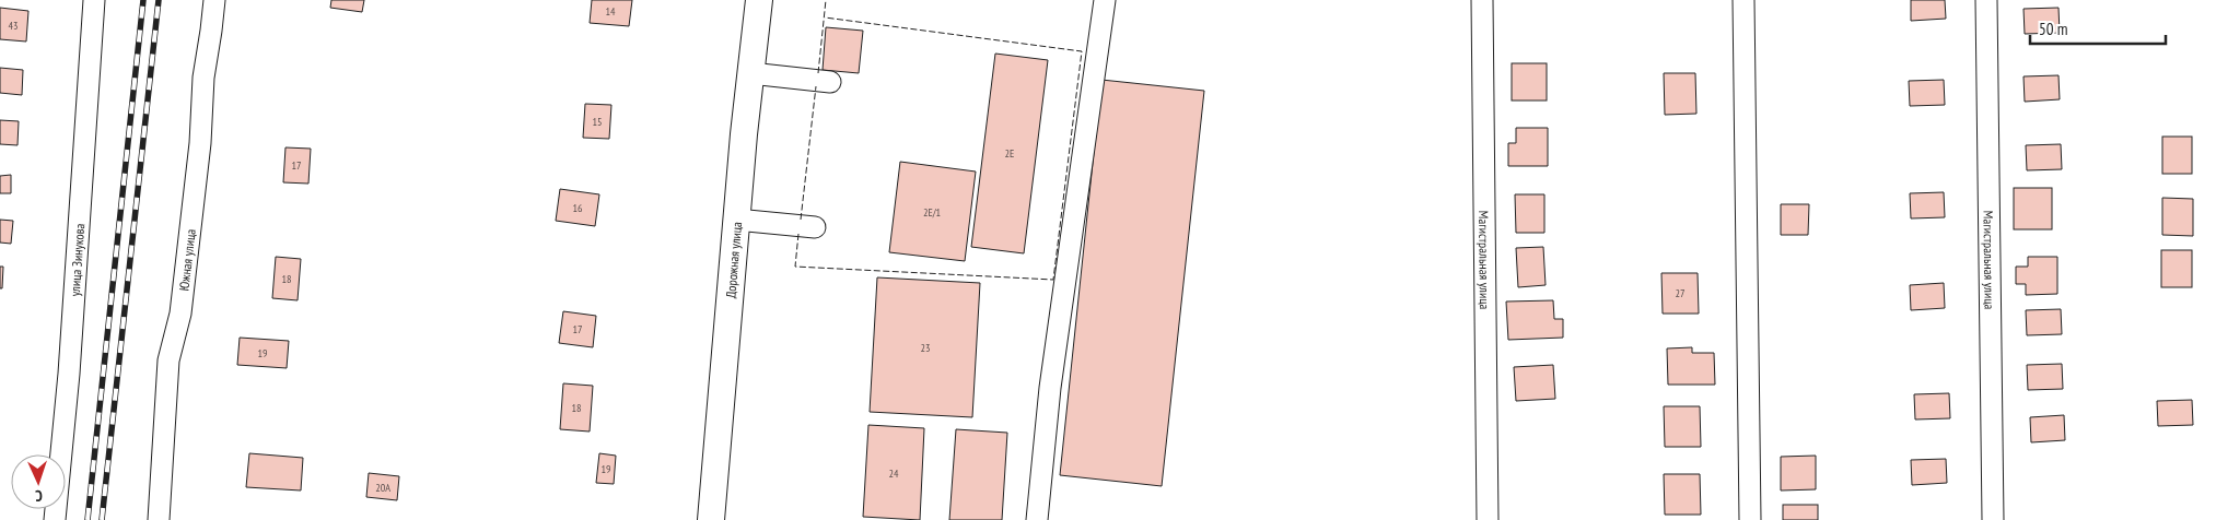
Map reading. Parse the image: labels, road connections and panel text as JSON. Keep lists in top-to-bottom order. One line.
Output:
{"streets":{"main road":["Дорожная улица"],"street":["улица Зинукова","Южная улица","Магистральная улица"]},"house_numbers":["14","43","15","2Е","17","16","2Е/1","18","27","17","23","19","18","19","24","20А"],"scale_bar":"50 m","north":"bottom"}
